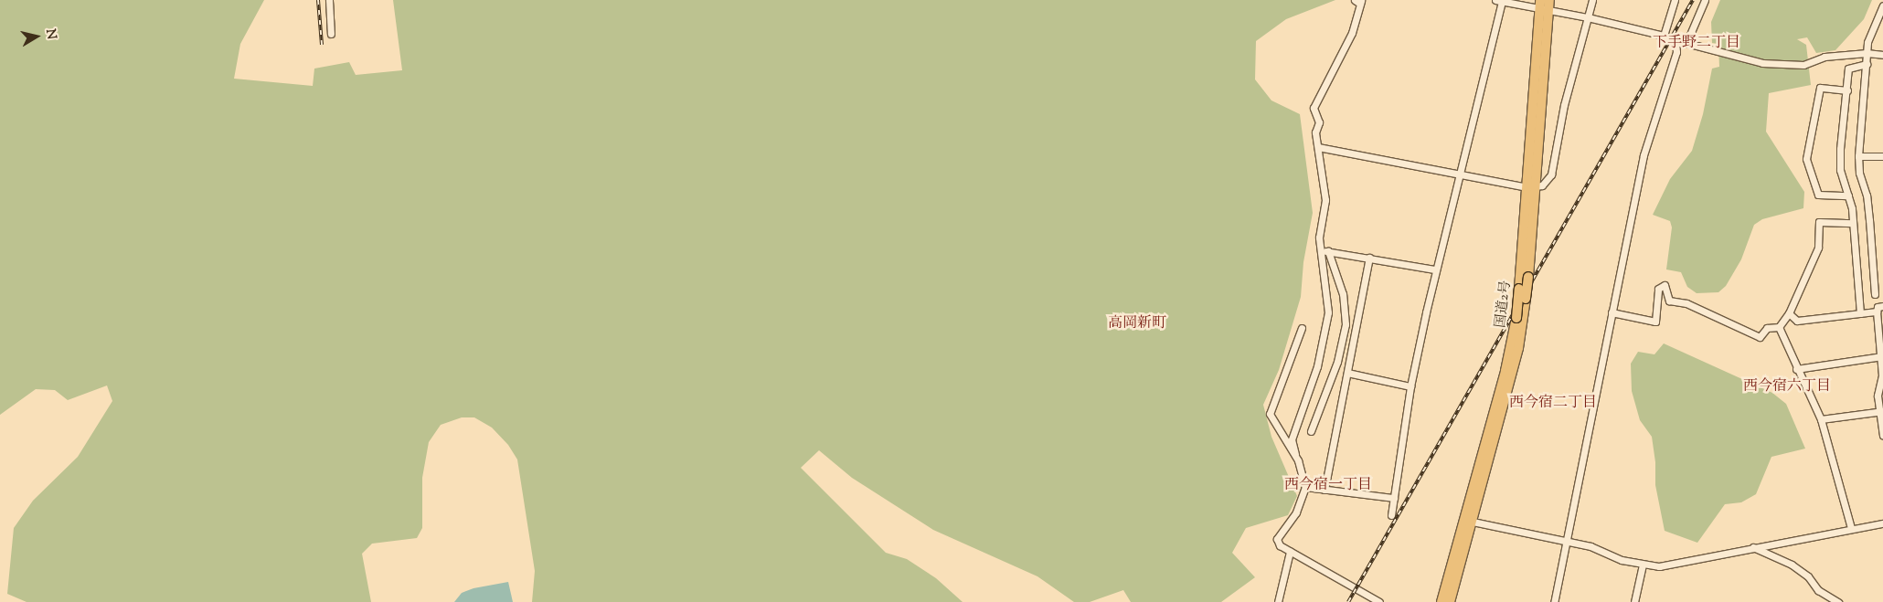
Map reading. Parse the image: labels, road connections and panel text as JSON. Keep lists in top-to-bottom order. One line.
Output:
{"streets":{"highway":["国道2号"]},"districts":["下手野二丁目","高岡新町","西今宿六丁目","西今宿二丁目","西今宿一丁目"],"north":"right"}
